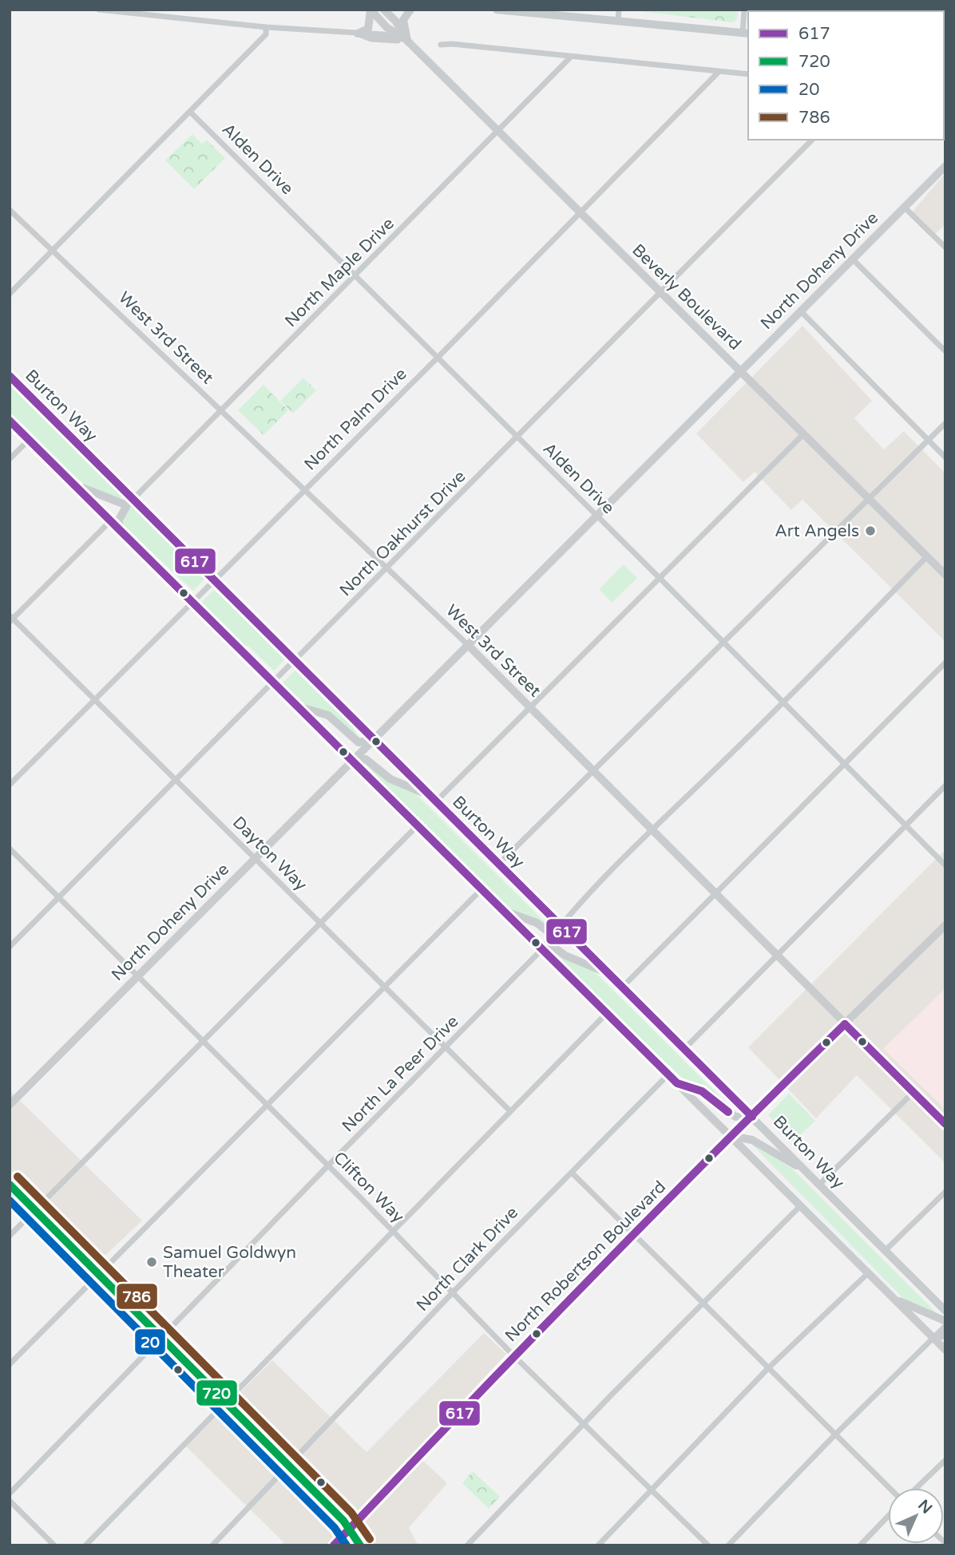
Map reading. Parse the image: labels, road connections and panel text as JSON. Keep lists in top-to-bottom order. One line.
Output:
{"streets":{"main road":["North Doheny Drive","Beverly Boulevard","West 3rd Street","Burton Way","North Robertson Boulevard"],"street":["Alden Drive","North Maple Drive","North Palm Drive","North Oakhurst Drive","Dayton Way","North La Peer Drive","Clifton Way","North Clark Drive"]},"crossings":[["Alden Drive","North Doheny Drive"],["Alden Drive","North Maple Drive"],["Alden Drive","North Palm Drive"],["Alden Drive","North Oakhurst Drive"],["Alden Drive","North La Peer Drive"],["North Doheny Drive","Beverly Boulevard"],["North Doheny Drive","West 3rd Street"],["North Doheny Drive","Burton Way"],["North Doheny Drive","Dayton Way"],["North Doheny Drive","Clifton Way"],["North Maple Drive","Beverly Boulevard"],["North Maple Drive","West 3rd Street"],["North Maple Drive","Burton Way"],["Beverly Boulevard","North Palm Drive"],["Beverly Boulevard","North Oakhurst Drive"],["West 3rd Street","North Palm Drive"],["West 3rd Street","North Oakhurst Drive"],["West 3rd Street","North La Peer Drive"],["West 3rd Street","North Robertson Boulevard"],["Burton Way","North Palm Drive"],["Burton Way","North Oakhurst Drive"],["Burton Way","North La Peer Drive"],["Burton Way","North Robertson Boulevard"],["North Palm Drive","Dayton Way"],["North Oakhurst Drive","Dayton Way"],["North Oakhurst Drive","Clifton Way"],["Dayton Way","North La Peer Drive"],["North La Peer Drive","Clifton Way"],["Clifton Way","North Clark Drive"],["Clifton Way","North Robertson Boulevard"]],"places":["Art Angels","Samuel Goldwyn Theater"],"lines":["transit line 617","transit line 786","transit line 720","transit line 20"],"legend":["617","720","20","786"],"north":"top right"}
